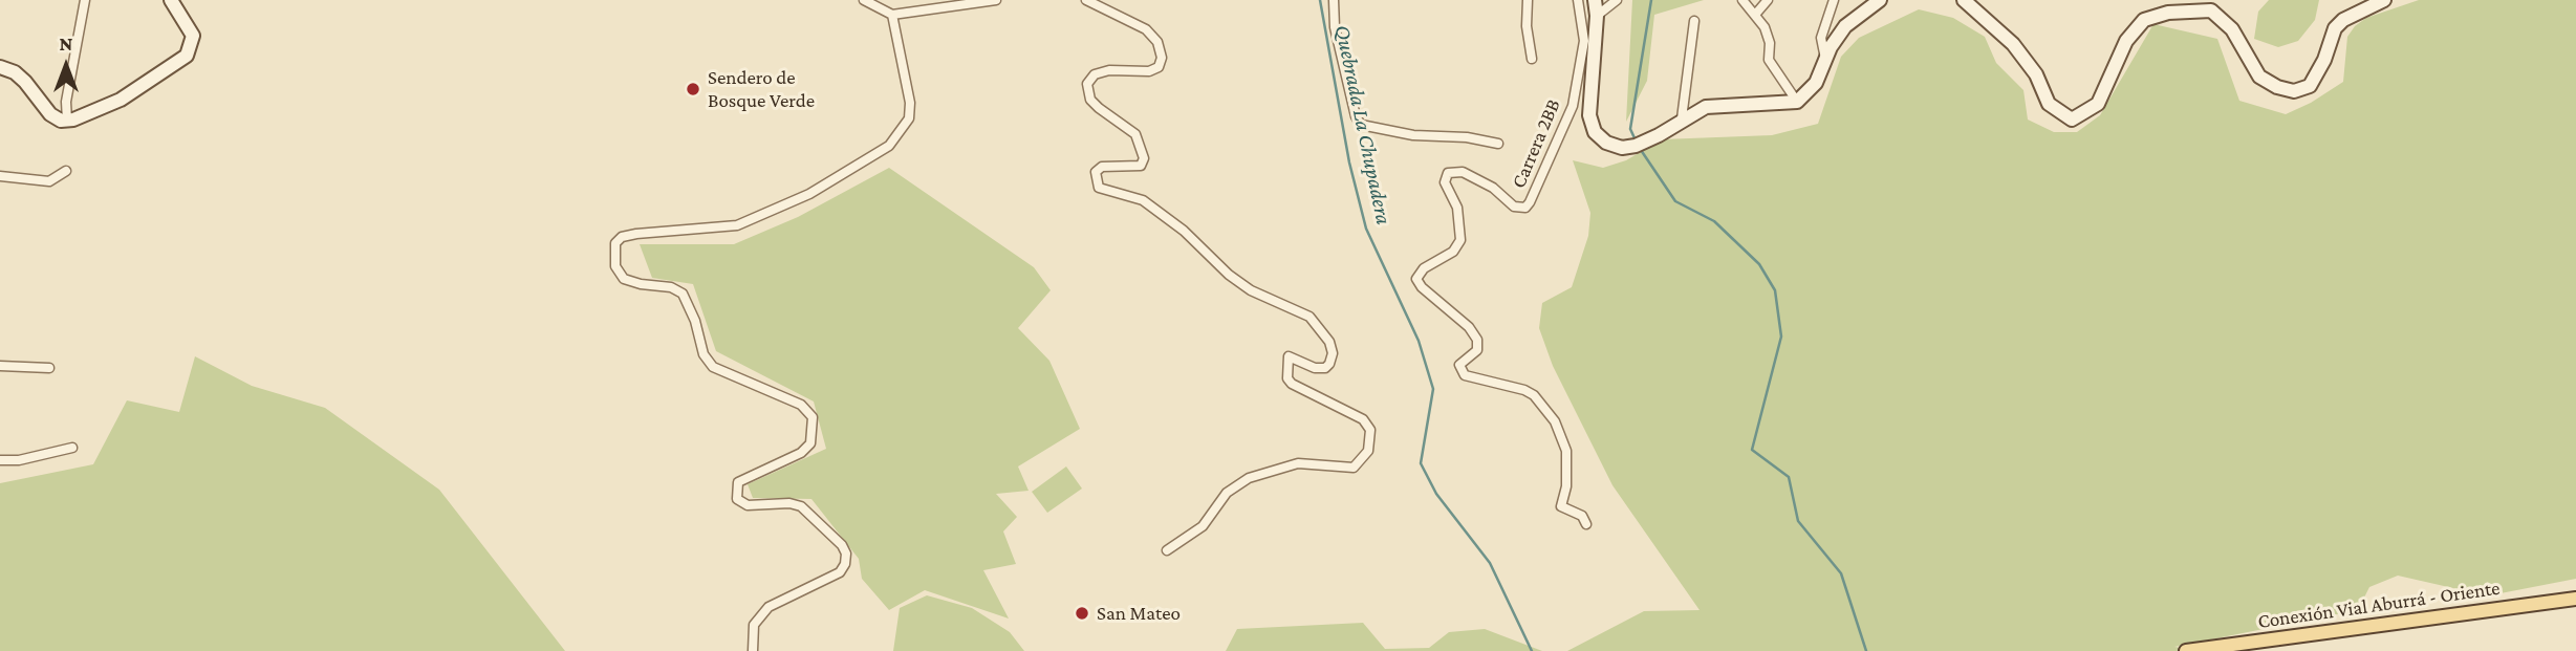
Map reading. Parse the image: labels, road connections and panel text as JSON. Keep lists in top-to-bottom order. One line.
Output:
{"streets":{"main road":["Conexión Vial Aburrá - Oriente"],"street":["Carrera 2BB"]},"water":["Quebrada La Chupadera"],"places":["Sendero de Bosque Verde","San Mateo"],"north":"top"}
